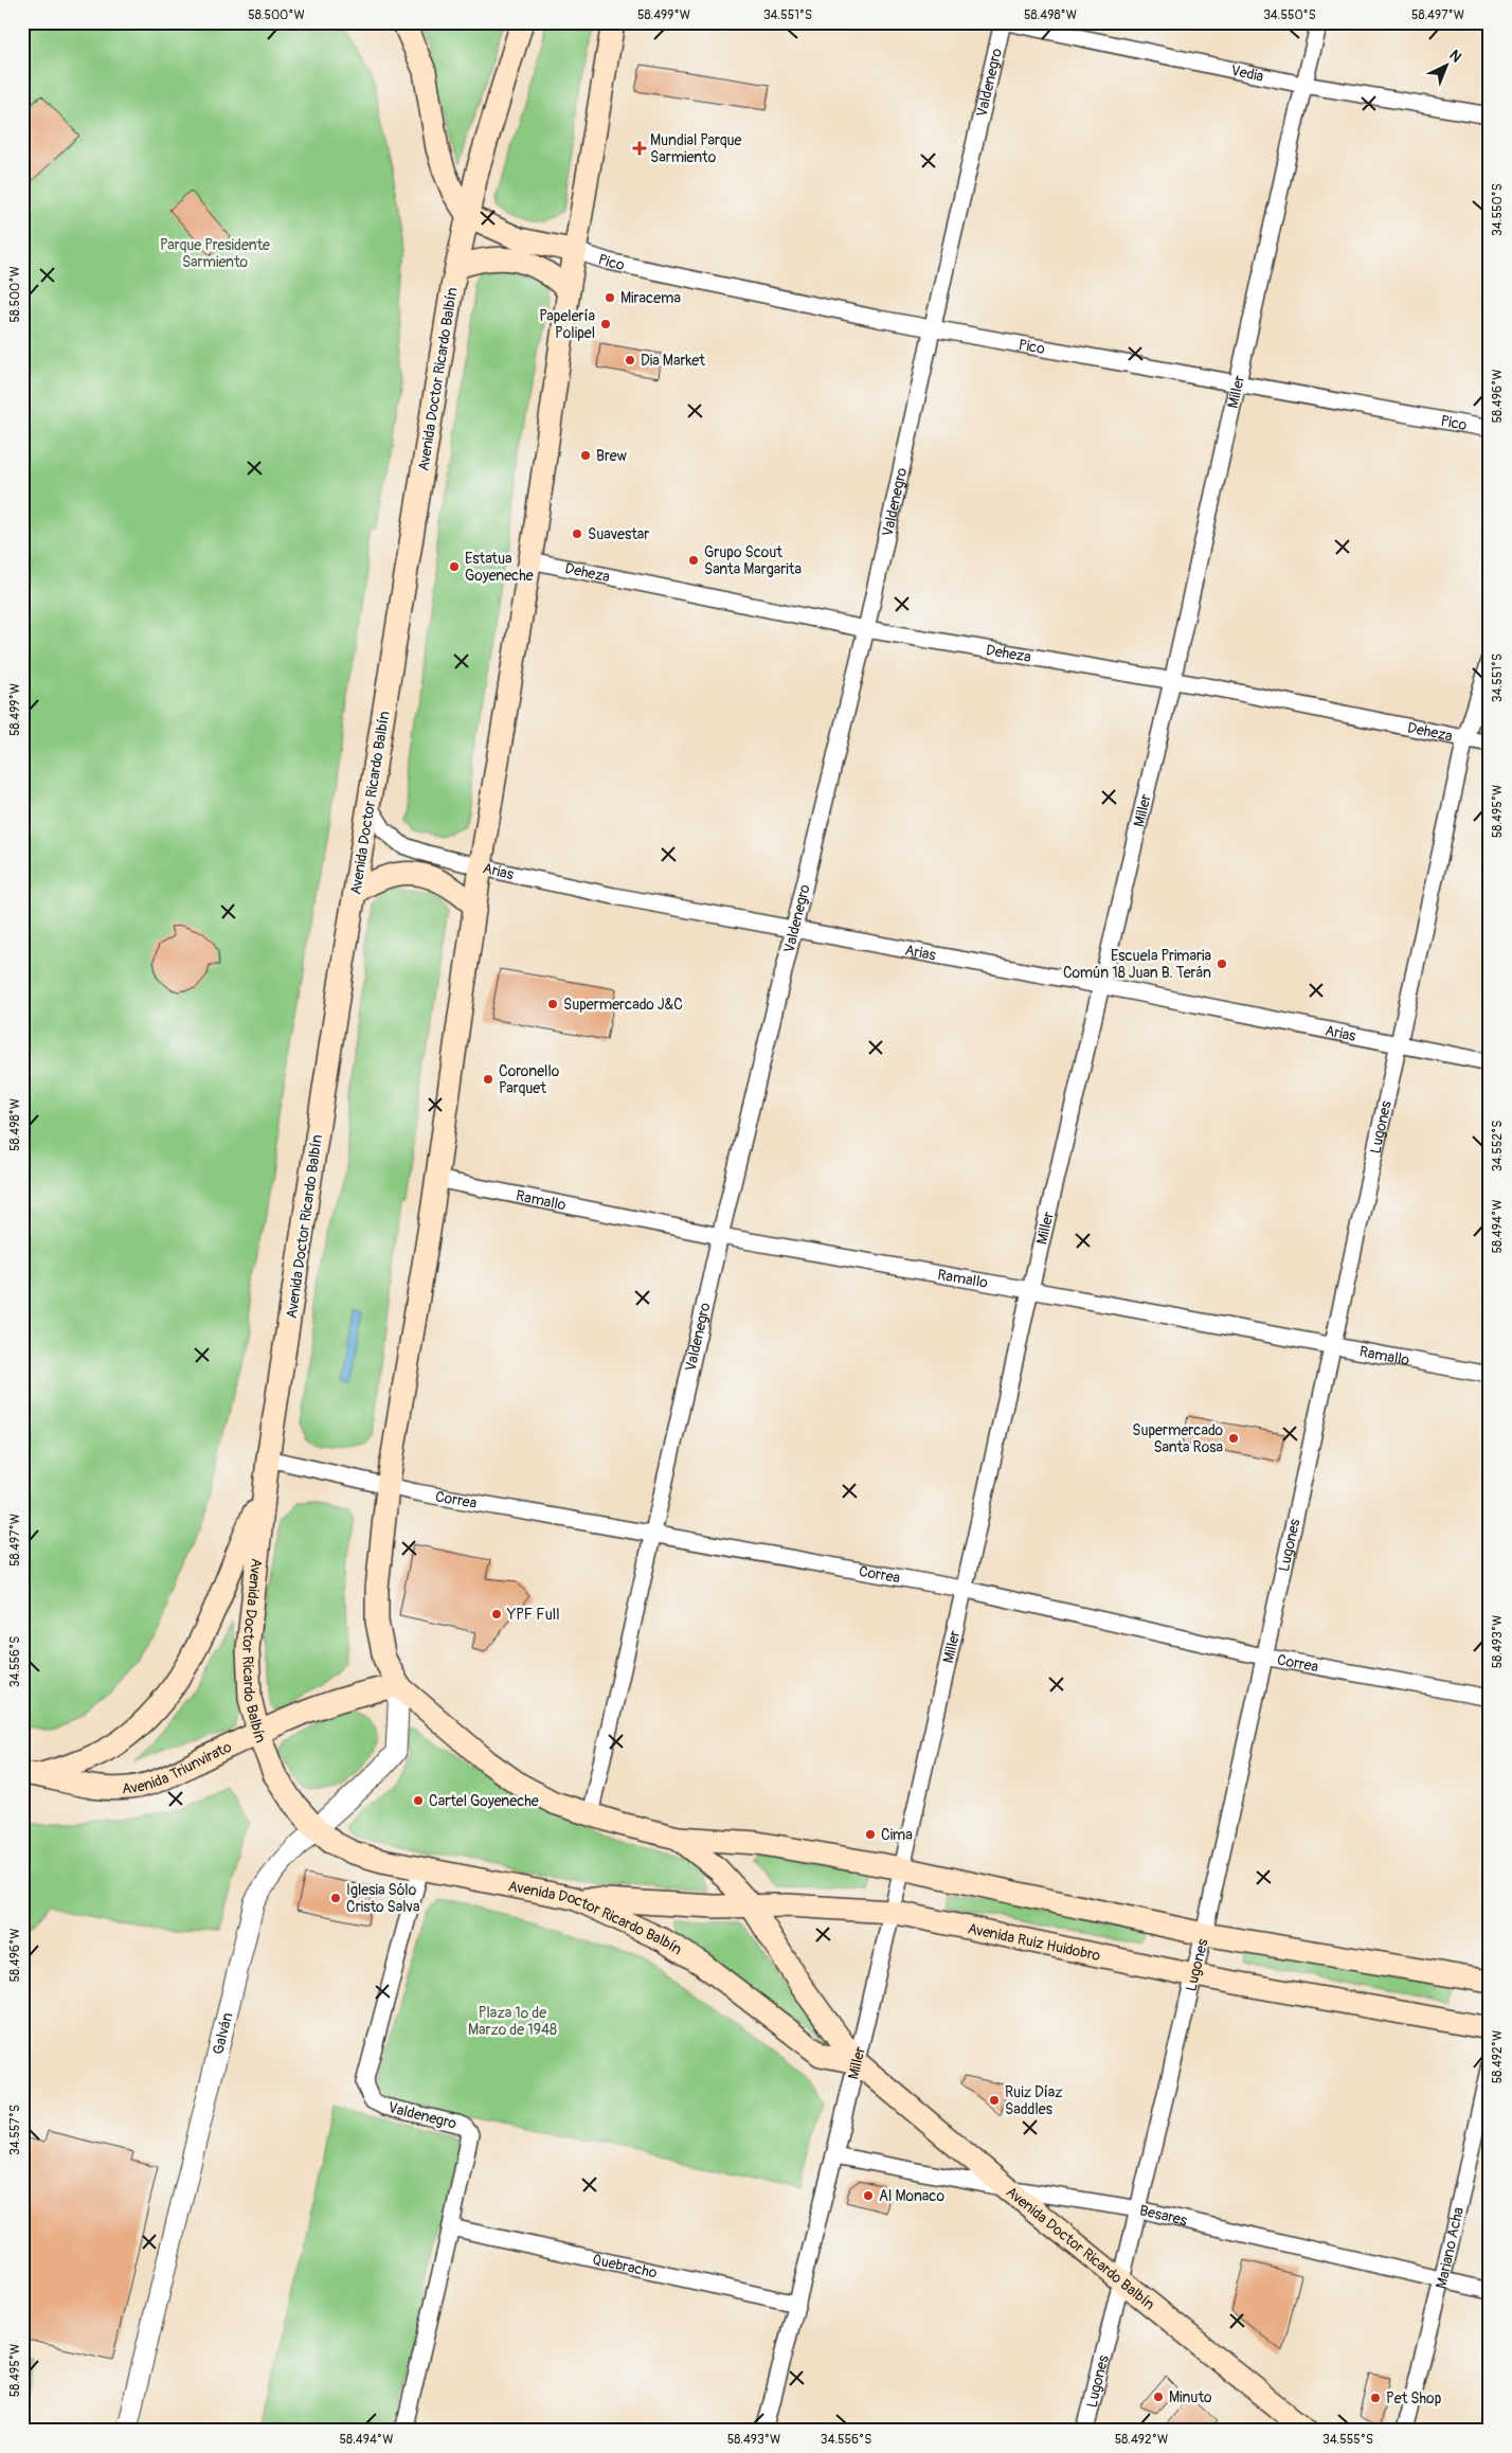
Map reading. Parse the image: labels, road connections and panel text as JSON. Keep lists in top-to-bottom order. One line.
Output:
{"streets":{"main road":["Avenida Doctor Ricardo Balbín","Avenida Triunvirato","Avenida Ruiz Huidobro"],"street":["Vedia","Valdenegro","Pico","Miller","Deheza","Arias","Lugones","Ramallo","Correa","Galván","Besares","Mariano Acha","Quebracho"]},"crossings":[["Vedia","Miller"],["Valdenegro","Pico"],["Valdenegro","Avenida Doctor Ricardo Balbín"],["Valdenegro","Deheza"],["Valdenegro","Arias"],["Valdenegro","Ramallo"],["Valdenegro","Correa"],["Valdenegro","Quebracho"],["Pico","Miller"],["Avenida Doctor Ricardo Balbín","Miller"],["Avenida Doctor Ricardo Balbín","Arias"],["Avenida Doctor Ricardo Balbín","Lugones"],["Avenida Doctor Ricardo Balbín","Correa"],["Avenida Doctor Ricardo Balbín","Avenida Triunvirato"],["Avenida Doctor Ricardo Balbín","Avenida Ruiz Huidobro"],["Avenida Doctor Ricardo Balbín","Galván"],["Avenida Doctor Ricardo Balbín","Besares"],["Miller","Deheza"],["Miller","Arias"],["Miller","Ramallo"],["Miller","Correa"],["Miller","Avenida Ruiz Huidobro"],["Miller","Besares"],["Miller","Quebracho"],["Deheza","Lugones"],["Arias","Lugones"],["Lugones","Ramallo"],["Lugones","Correa"],["Lugones","Avenida Ruiz Huidobro"],["Lugones","Besares"],["Avenida Triunvirato","Galván"],["Besares","Mariano Acha"]],"parks":["Parque Presidente Sarmiento","Plaza 1º de Marzo de 1948"],"places":{"health":["Mundial Parque Sarmiento"],"other":["Miracema","Papelería Polipel","Dia Market","Brew","Suavestar","Grupo Scout Santa Margarita","Estatua Goyeneche","Escuela Primaria Común 18 Juan B. Terán","Supermercado J&C","Coronello Parquet","Supermercado Santa Rosa","YPF Full","Cartel Goyeneche","Cima","Iglesia Sólo Cristo Salva","Ruiz Díaz Saddles","Al Monaco","Minuto","Pet Shop"]},"north":"top right","coordinates":["58.500°W","58.499°W","34.551°S","58.498°W","34.550°S","58.497°W","58.496°W","58.495°W","34.552°S","58.494°W","58.493°W","34.556°S","58.492°W","34.557°S","34.555°S"]}
